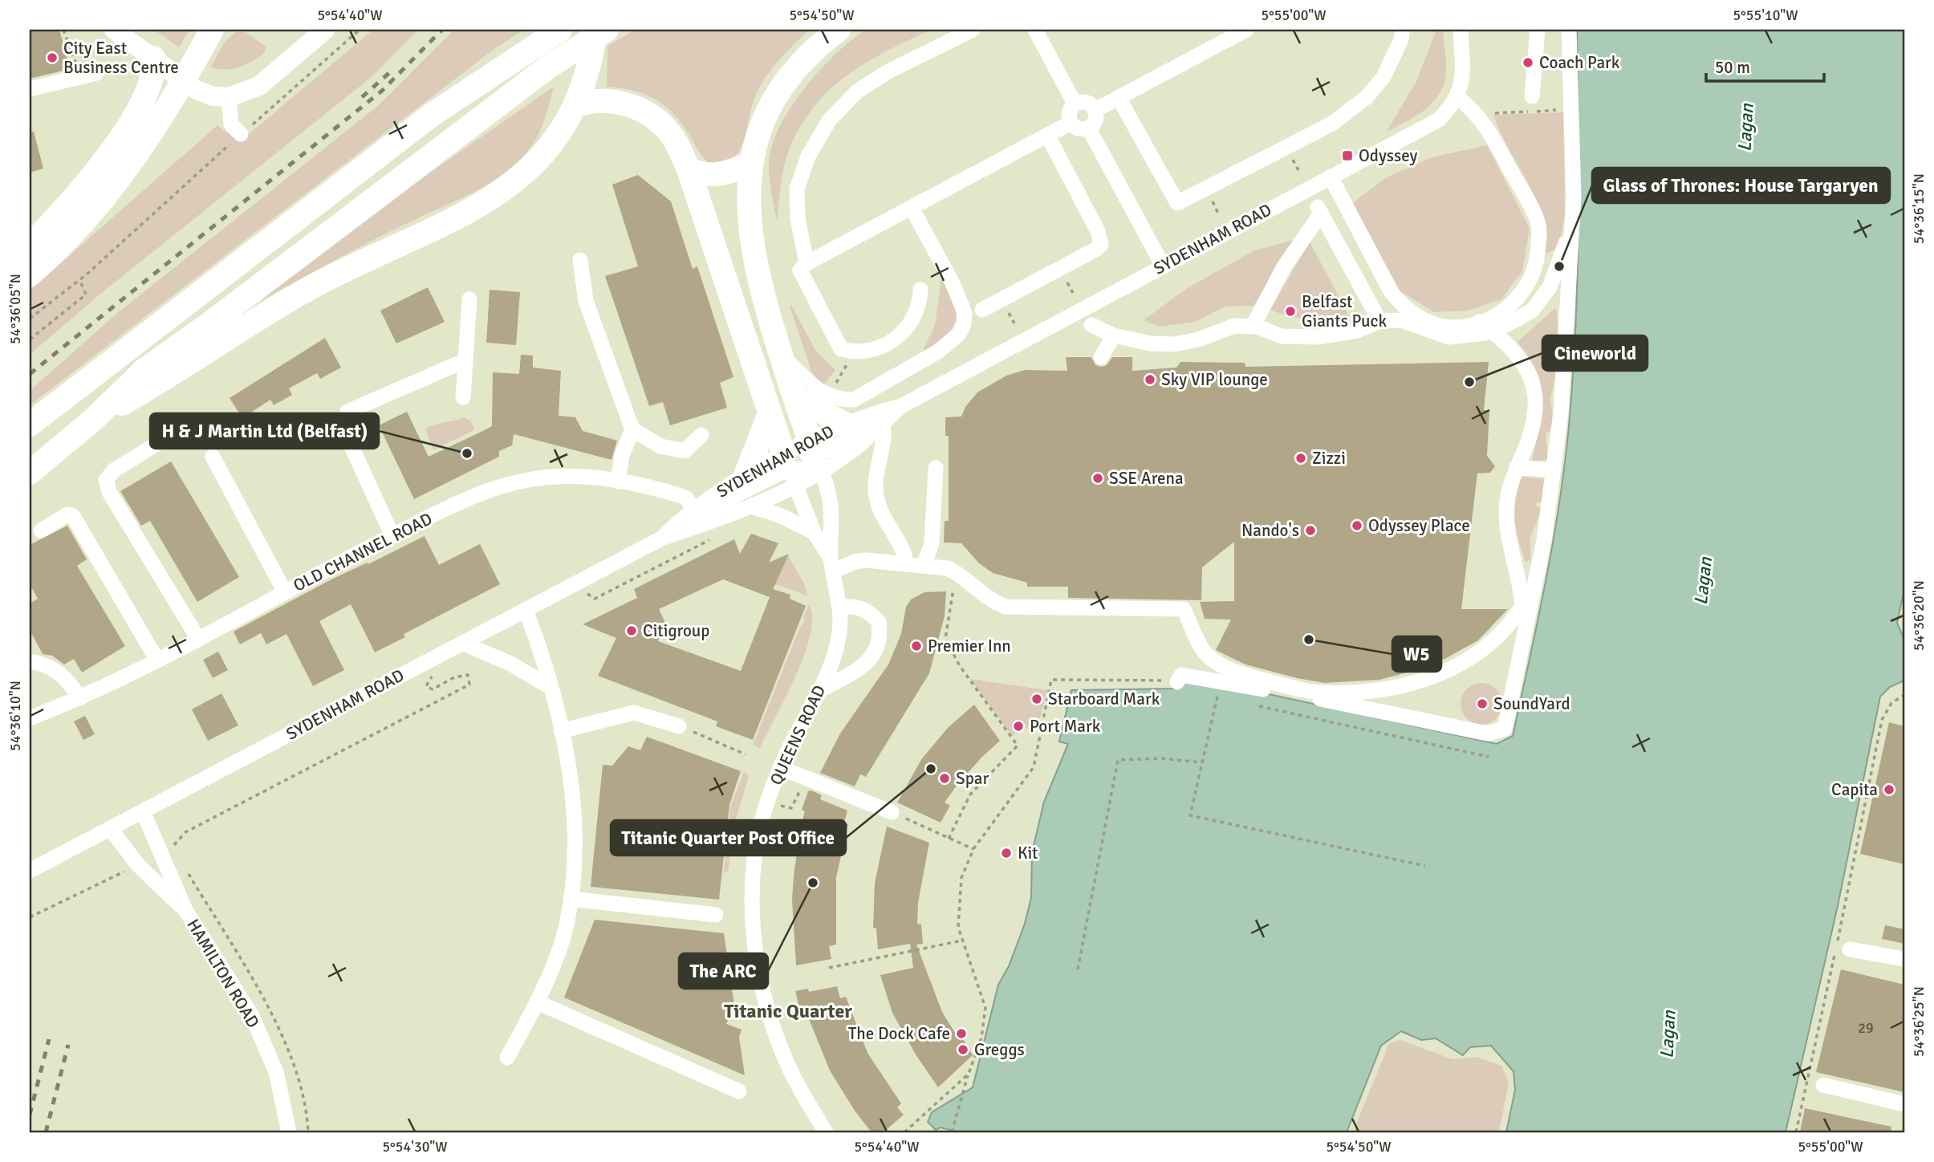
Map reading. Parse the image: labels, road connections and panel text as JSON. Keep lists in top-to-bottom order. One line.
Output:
{"streets":{"street":["SYDENHAM ROAD","OLD CHANNEL ROAD","QUEENS ROAD","HAMILTON ROAD"]},"crossings":[["SYDENHAM ROAD","OLD CHANNEL ROAD"],["SYDENHAM ROAD","QUEENS ROAD"],["SYDENHAM ROAD","HAMILTON ROAD"]],"districts":["Titanic Quarter"],"water":["Lagan"],"places":{"other":["City East Business Centre","Coach Park","Glass of Thrones: House Targaryen","Belfast Giants Puck","Sky VIP lounge","Cineworld","H & J Martin Ltd (Belfast)","Zizzi","SSE Arena","Odyssey Place","Nando's","Citigroup","W5","Premier Inn","Starboard Mark","SoundYard","Port Mark","Titanic Quarter Post Office","Spar","Capita","Kit","The ARC","The Dock Cafe","Greggs"],"transit":["Odyssey"]},"house_numbers":["29"],"scale_bar":"50 m","coordinates":["5°54'40\"W","5°54'50\"W","5°55'00\"W","5°55'10\"W","54°36'15\"N","54°36'05\"N","54°36'20\"N","54°36'10\"N","54°36'25\"N","5°54'30\"W"]}
